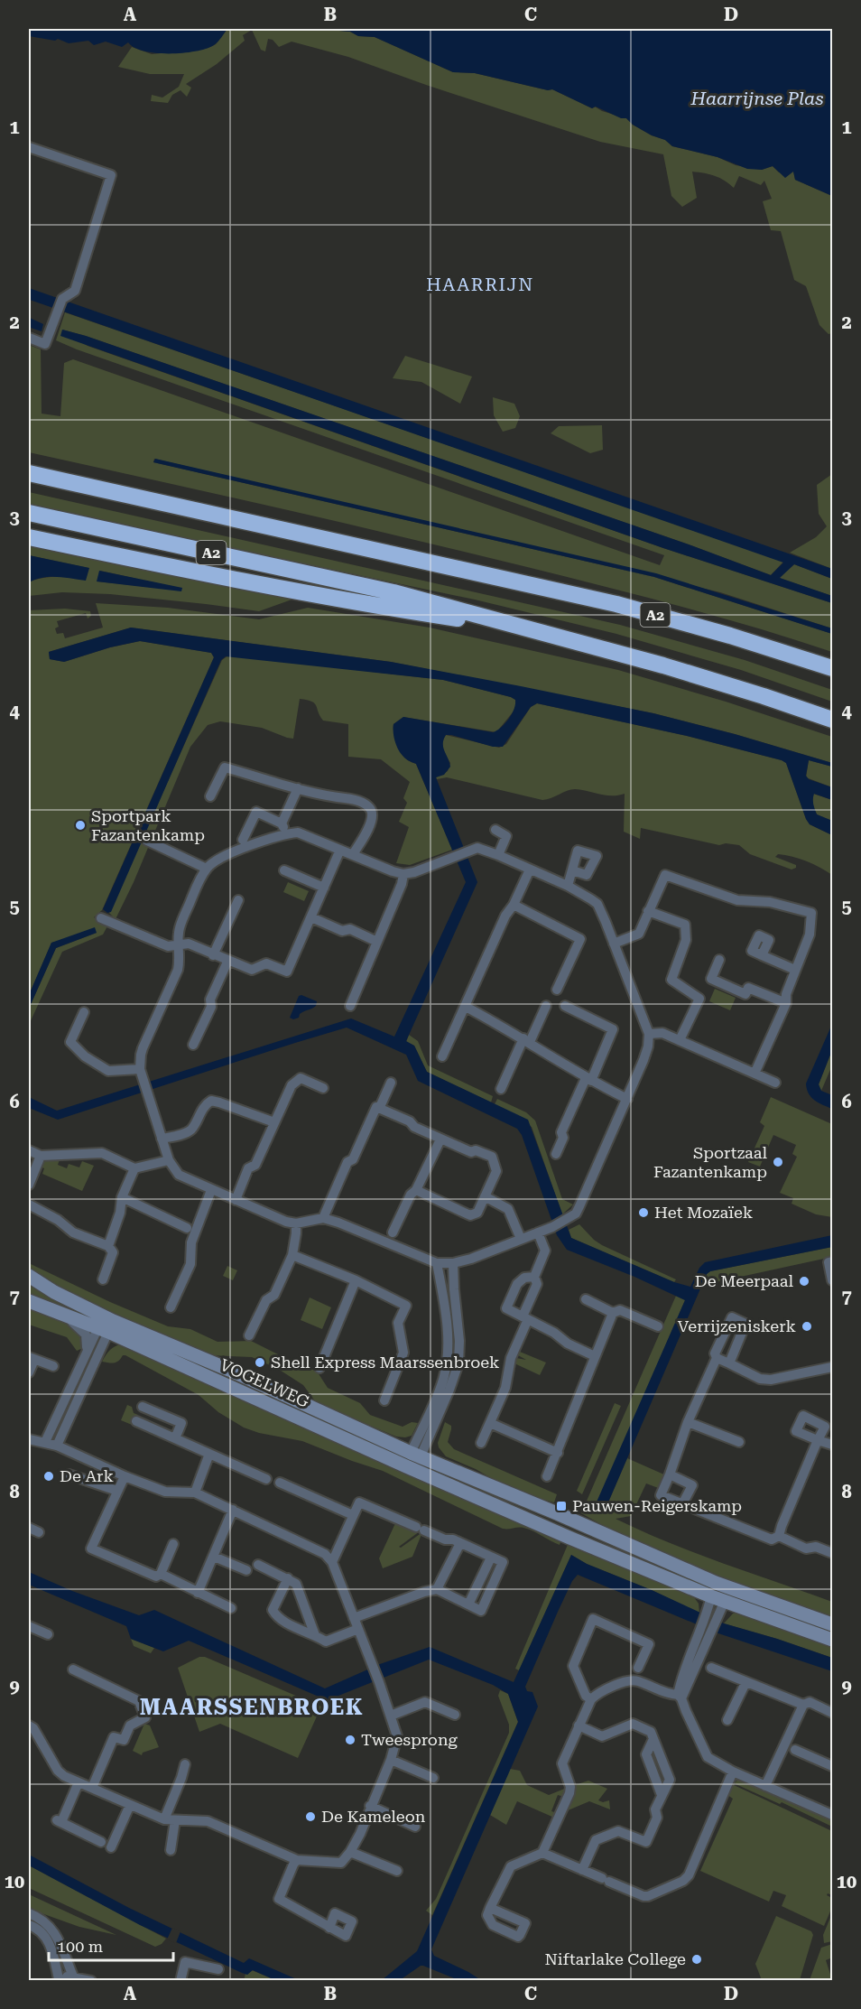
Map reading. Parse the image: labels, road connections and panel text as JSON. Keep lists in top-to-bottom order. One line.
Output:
{"streets":{"highway":["A2"],"street":["VOGELWEG"]},"districts":["HAARRIJN","MAARSSENBROEK"],"water":["Haarrijnse Plas"],"places":{"other":["Sportpark Fazantenkamp","Sportzaal Fazantenkamp","Het Mozaïek","De Meerpaal","Verrijzeniskerk","Shell Express Maarssenbroek","De Ark","Tweesprong","De Kameleon","Niftarlake College"],"transit":["Pauwen-Reigerskamp"]},"scale_bar":"100 m","grid":{"columns":["A","B","C","D"],"rows":["1","2","3","4","5","6","7","8","9","10"]}}
